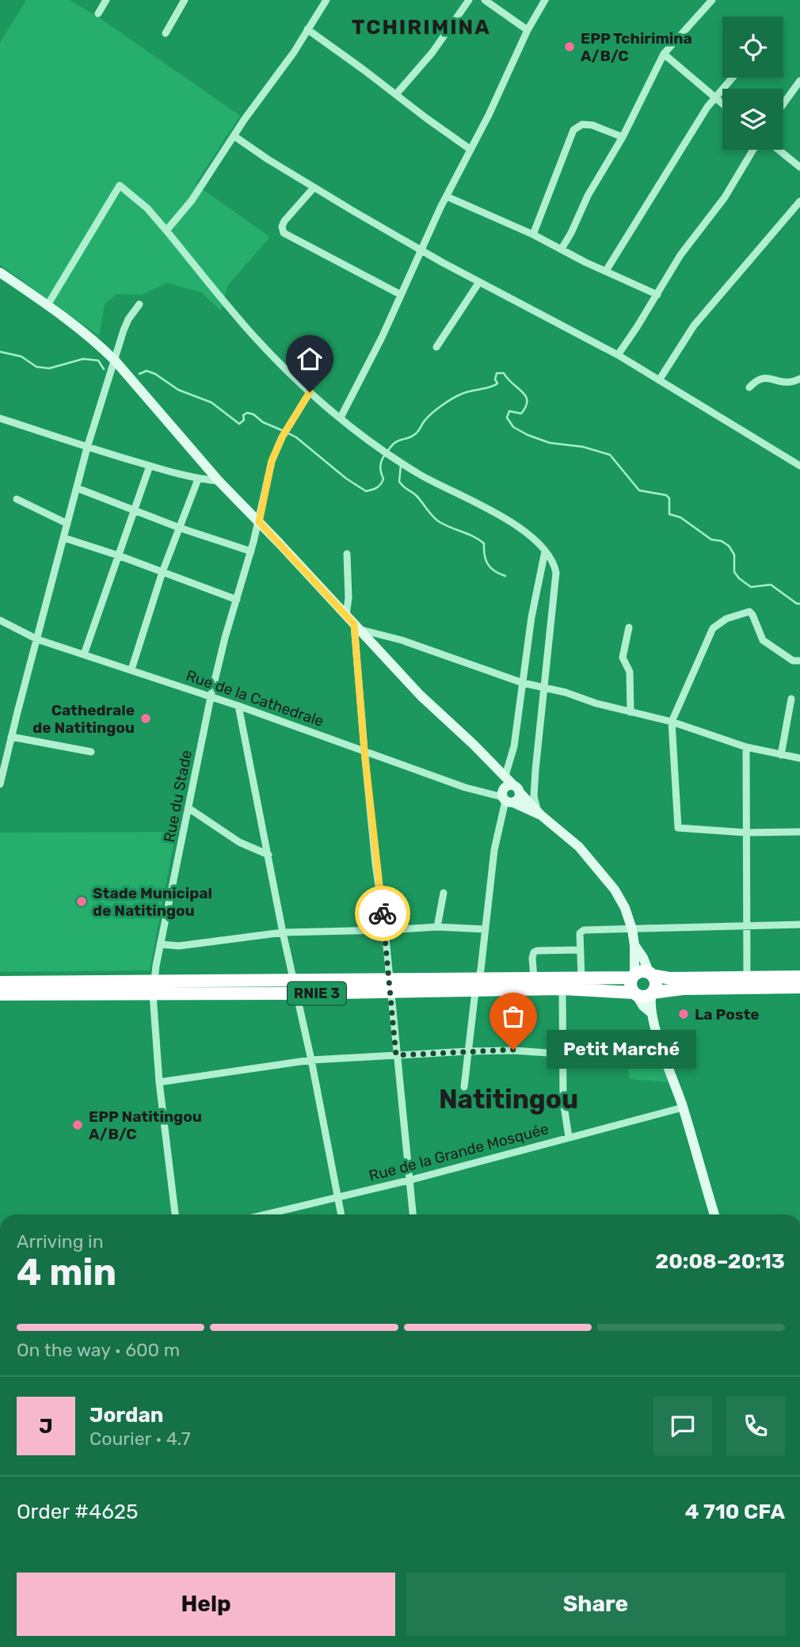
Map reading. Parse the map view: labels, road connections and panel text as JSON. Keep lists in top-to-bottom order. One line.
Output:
{"streets":{"highway":["RNIE 3"],"street":["Rue de la Cathedrale","Rue du Stade","Rue de la Grande Mosquée"]},"crossings":[["Rue de la Cathedrale","Rue du Stade"],["Rue du Stade","RNIE 3"]],"districts":["TCHIRIMINA","Natitingou"],"places":["EPP Tchirimina A/B/C","Cathedrale de Natitingou","Stade Municipal de Natitingou","La Poste","Petit Marché","EPP Natitingou A/B/C"],"page":{"bubble":"Petit Marché","heading":["4 min","Arriving in","20:08–20:13"],"panel":["Jordan","Courier · 4.7","Order #4625","4 710 CFA"],"bar":"On the way · 600 m","round":"J","buttons":["Help","Share"]}}
